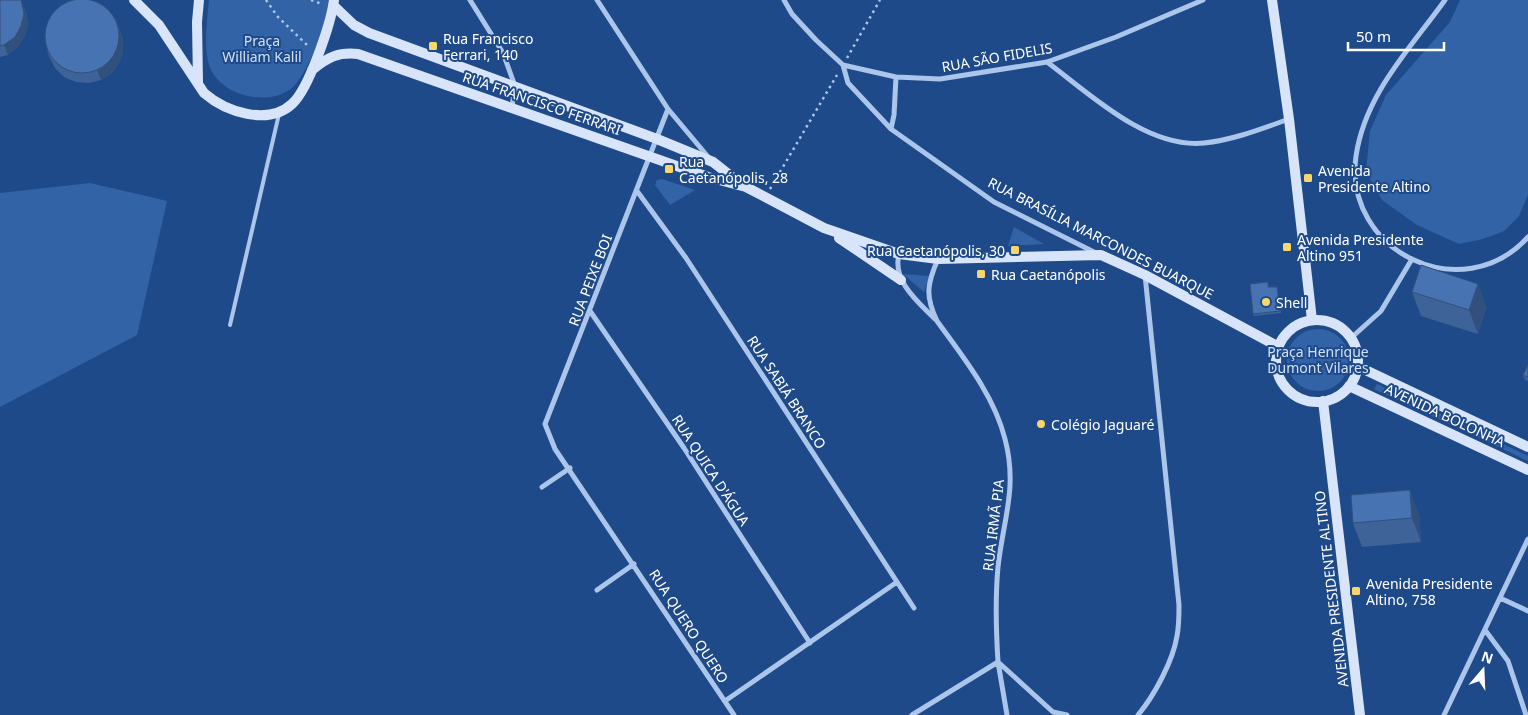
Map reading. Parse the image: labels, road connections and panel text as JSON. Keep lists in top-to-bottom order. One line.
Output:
{"streets":{"main road":["RUA FRANCISCO FERRARI","RUA BRASÍLIA MARCONDES BUARQUE","AVENIDA BOLONHA","AVENIDA PRESIDENTE ALTINO"],"street":["RUA SÃO FIDELIS","RUA PEIXE BOI","RUA SABIÁ BRANCO","RUA QUICA D'ÁGUA","RUA IRMÃ PIA","RUA QUERO QUERO"]},"crossings":[["RUA SÃO FIDELIS","RUA BRASÍLIA MARCONDES BUARQUE"],["RUA FRANCISCO FERRARI","RUA PEIXE BOI"],["RUA BRASÍLIA MARCONDES BUARQUE","AVENIDA BOLONHA"],["RUA BRASÍLIA MARCONDES BUARQUE","AVENIDA PRESIDENTE ALTINO"],["RUA PEIXE BOI","RUA SABIÁ BRANCO"],["RUA PEIXE BOI","RUA QUICA D'ÁGUA"],["RUA PEIXE BOI","RUA QUERO QUERO"],["AVENIDA BOLONHA","AVENIDA PRESIDENTE ALTINO"]],"parks":["Praça William Kalil","Praça Henrique Dumont Vilares"],"places":{"transit":["Rua Francisco Ferrari, 140","Rua Caetanópolis, 28","Avenida Presidente Altino","Avenida Presidente Altino 951","Rua Caetanópolis, 30","Rua Caetanópolis","Avenida Presidente Altino, 758"],"other":["Shell","Colégio Jaguaré"]},"scale_bar":"50 m","north":"top"}
